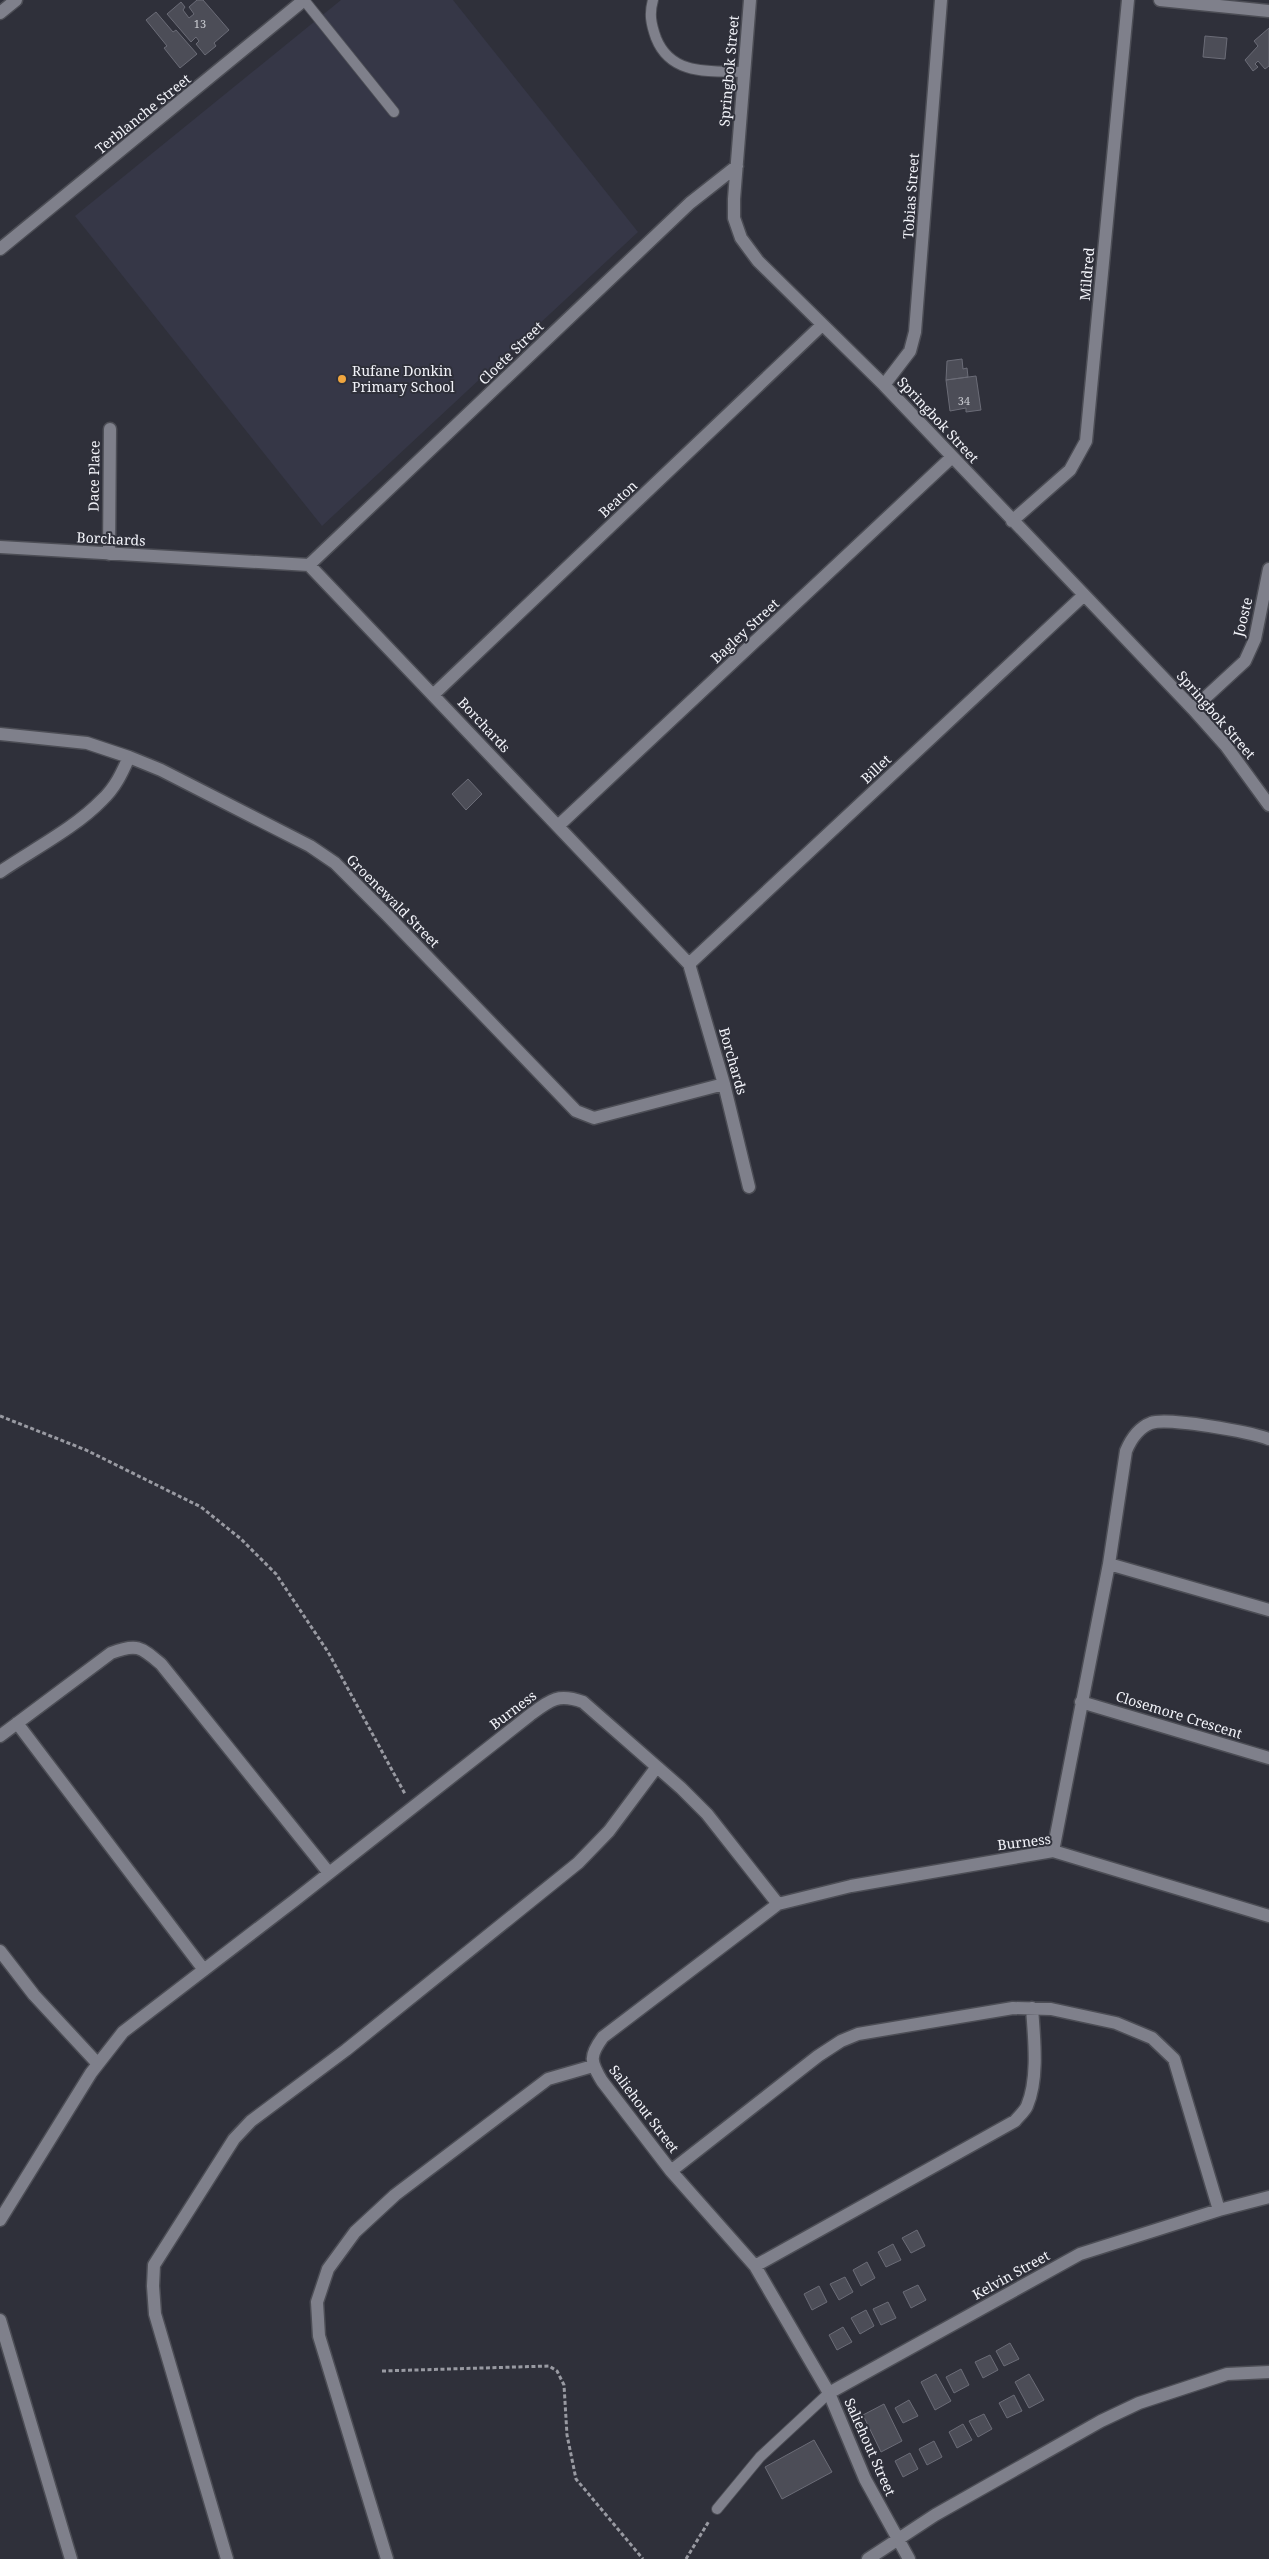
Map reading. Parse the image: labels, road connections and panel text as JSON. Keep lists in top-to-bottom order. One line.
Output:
{"streets":{"street":["Springbok Street","Terblanche Street","Tobias Street","Mildred","Cloete Street","Dace Place","Beaton","Borchards","Jooste","Bagley Street","Billet","Groenewald Street","Burness","Closemore Crescent","Saliehout Street","Kelvin Street"]},"crossings":[["Springbok Street","Tobias Street"],["Springbok Street","Mildred"],["Springbok Street","Cloete Street"],["Springbok Street","Beaton"],["Springbok Street","Jooste"],["Springbok Street","Bagley Street"],["Springbok Street","Billet"],["Cloete Street","Borchards"],["Dace Place","Borchards"],["Beaton","Borchards"],["Borchards","Bagley Street"],["Borchards","Billet"],["Borchards","Groenewald Street"],["Burness","Saliehout Street"],["Saliehout Street","Kelvin Street"]],"places":["Rufane Donkin Primary School"],"house_numbers":["13","34"]}
